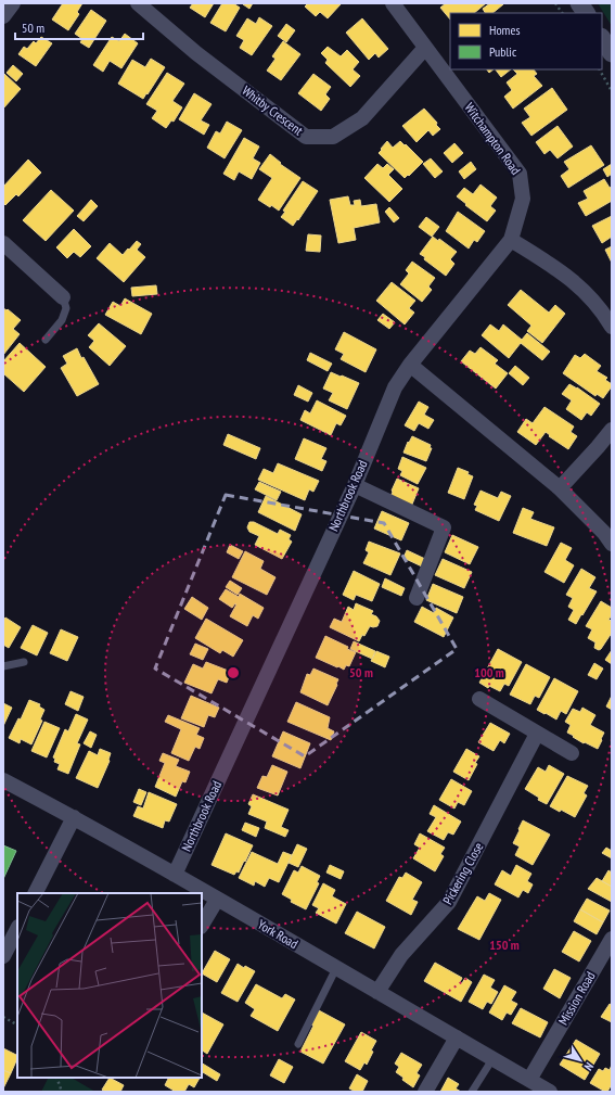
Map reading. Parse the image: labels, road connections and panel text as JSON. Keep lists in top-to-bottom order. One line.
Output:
{"streets":{"street":["Whitby Crescent","Witchampton Road","Northbrook Road","Pickering Close","York Road","Mission Road"]},"crossings":[["Whitby Crescent","Witchampton Road"],["Witchampton Road","Northbrook Road"],["Northbrook Road","York Road"],["Pickering Close","York Road"],["York Road","Mission Road"]],"legend":["Homes","Public"],"scale_bar":"50 m","north":"bottom right","rings":["50 m","100 m","150 m"]}
